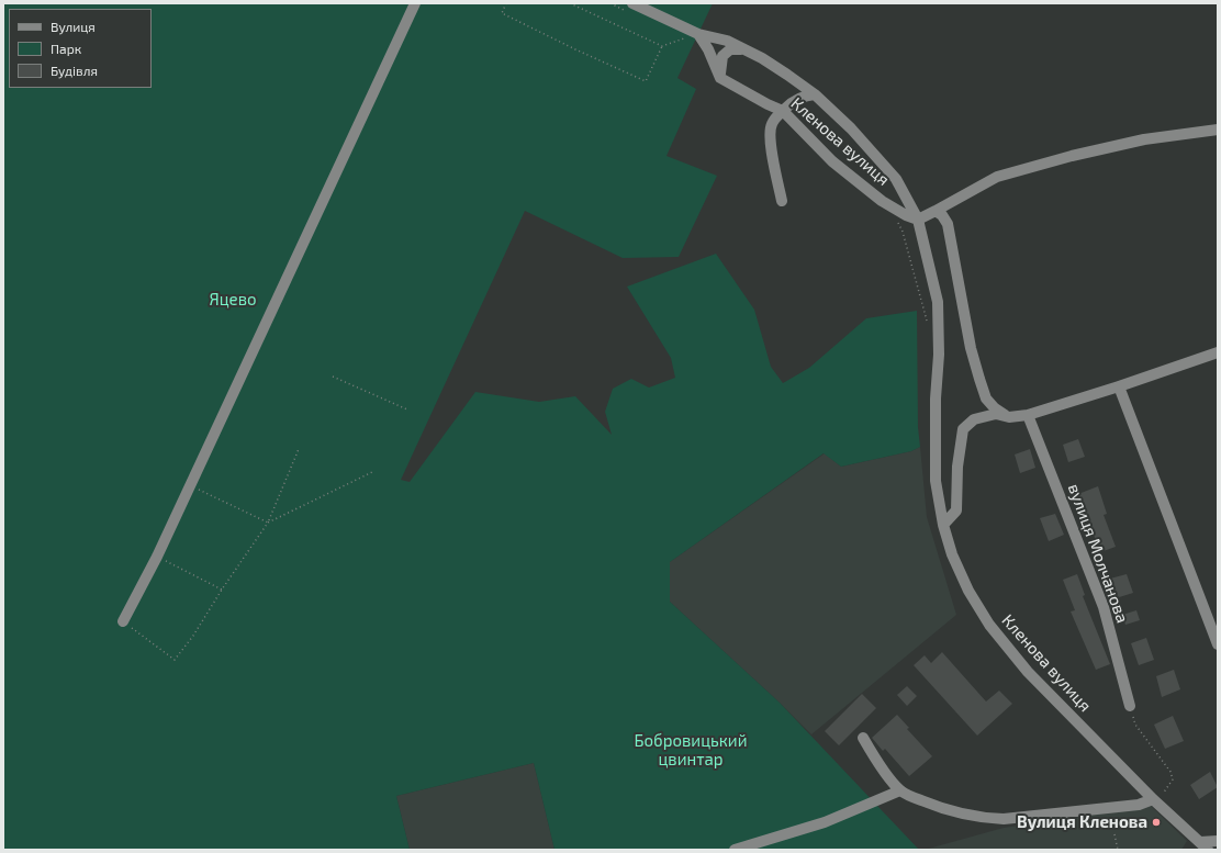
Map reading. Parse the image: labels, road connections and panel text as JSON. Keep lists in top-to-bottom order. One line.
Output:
{"streets":{"street":["Кленова вулиця","вулиця Молчанова"]},"parks":["Яцево","Бобровицький цвинтар"],"places":["Вулиця Кленова"],"legend":["Вулиця","Парк","Будівля"]}
